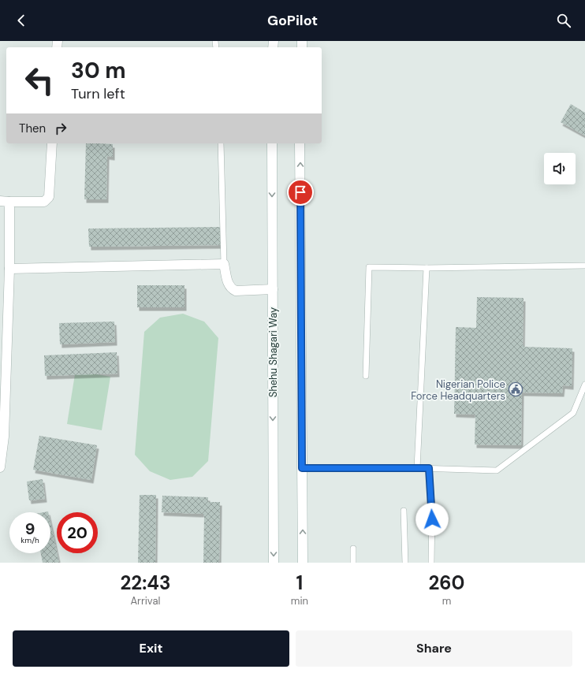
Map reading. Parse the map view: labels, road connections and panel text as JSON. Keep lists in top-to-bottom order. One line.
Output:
{"streets":{"main road":["Shehu Shagari Way"]},"places":{"public building":["Nigerian Police Force Headquarters"]},"page":{"header":"GoPilot","turn":["30 m","Turn left"],"then":"Then","speed":"9 km/h","limit":"20","eta":["22:43","Arrival","1","min","260","m"],"buttons":["Exit","Share"]}}
